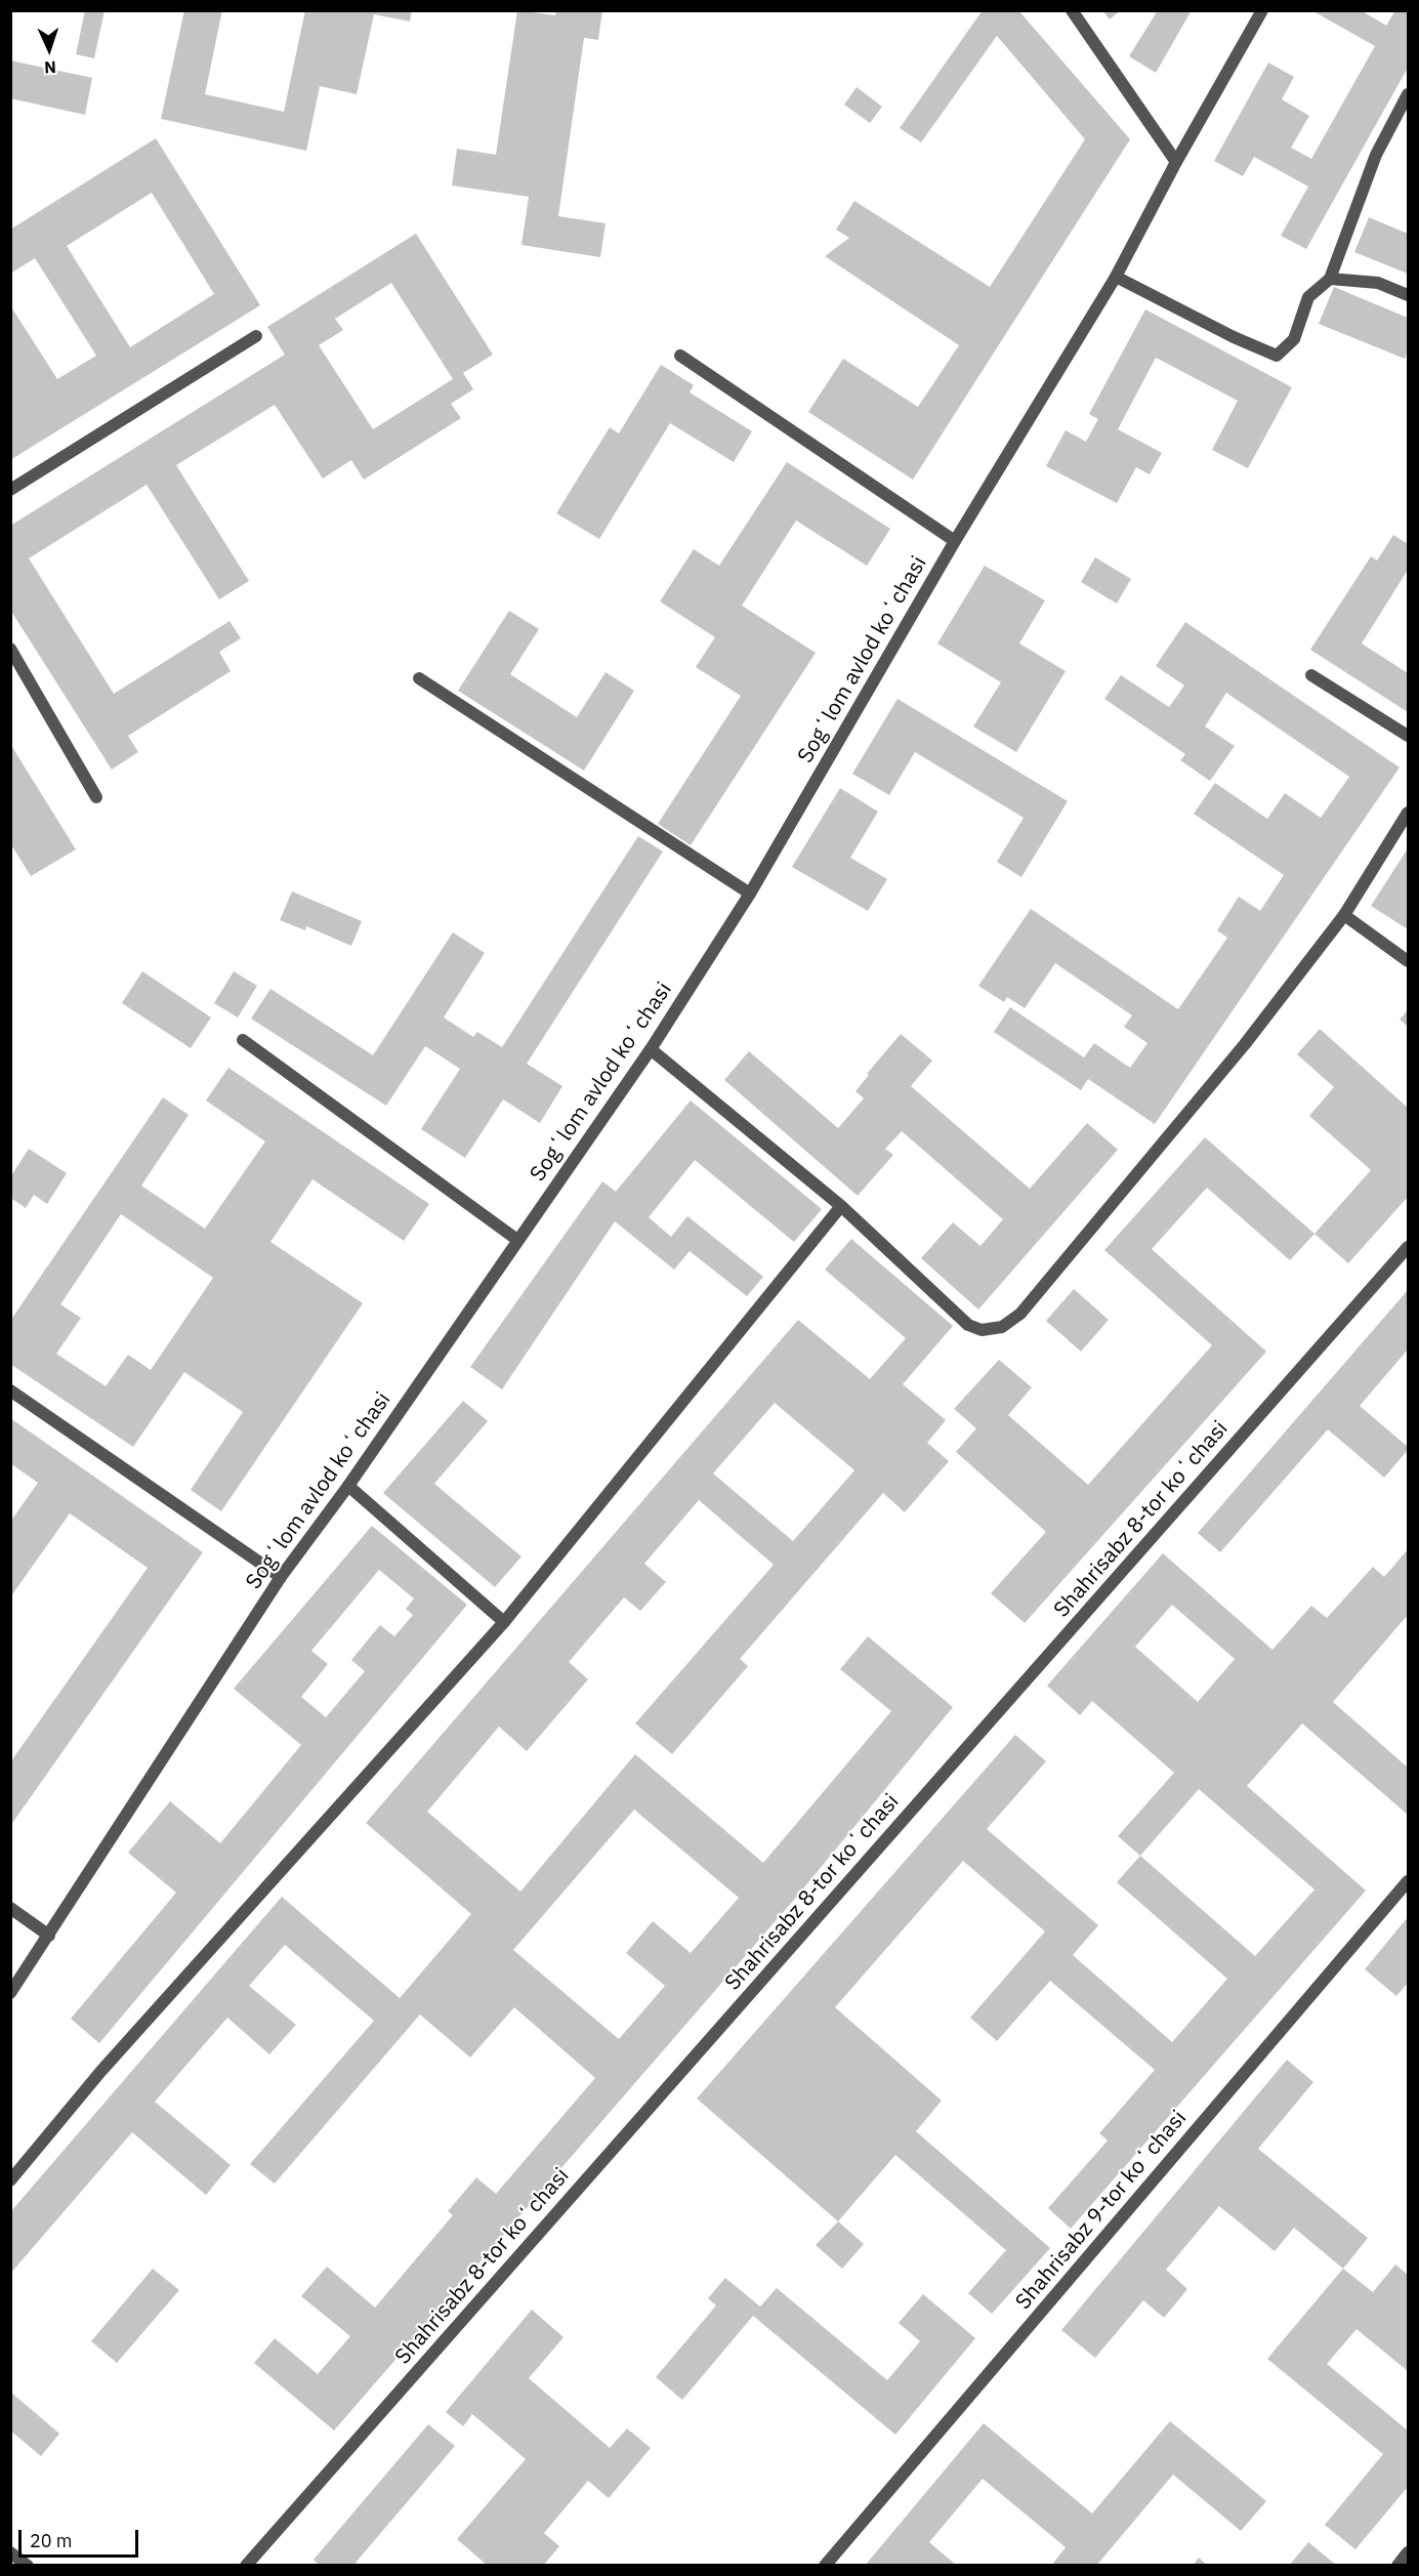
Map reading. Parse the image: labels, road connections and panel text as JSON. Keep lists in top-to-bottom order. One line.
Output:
{"streets":{"street":["Sogʻlom avlod koʻchasi","Shahrisabz 8-tor koʻchasi","Shahrisabz 9-tor koʻchasi"]},"scale_bar":"20 m","north":"bottom"}
